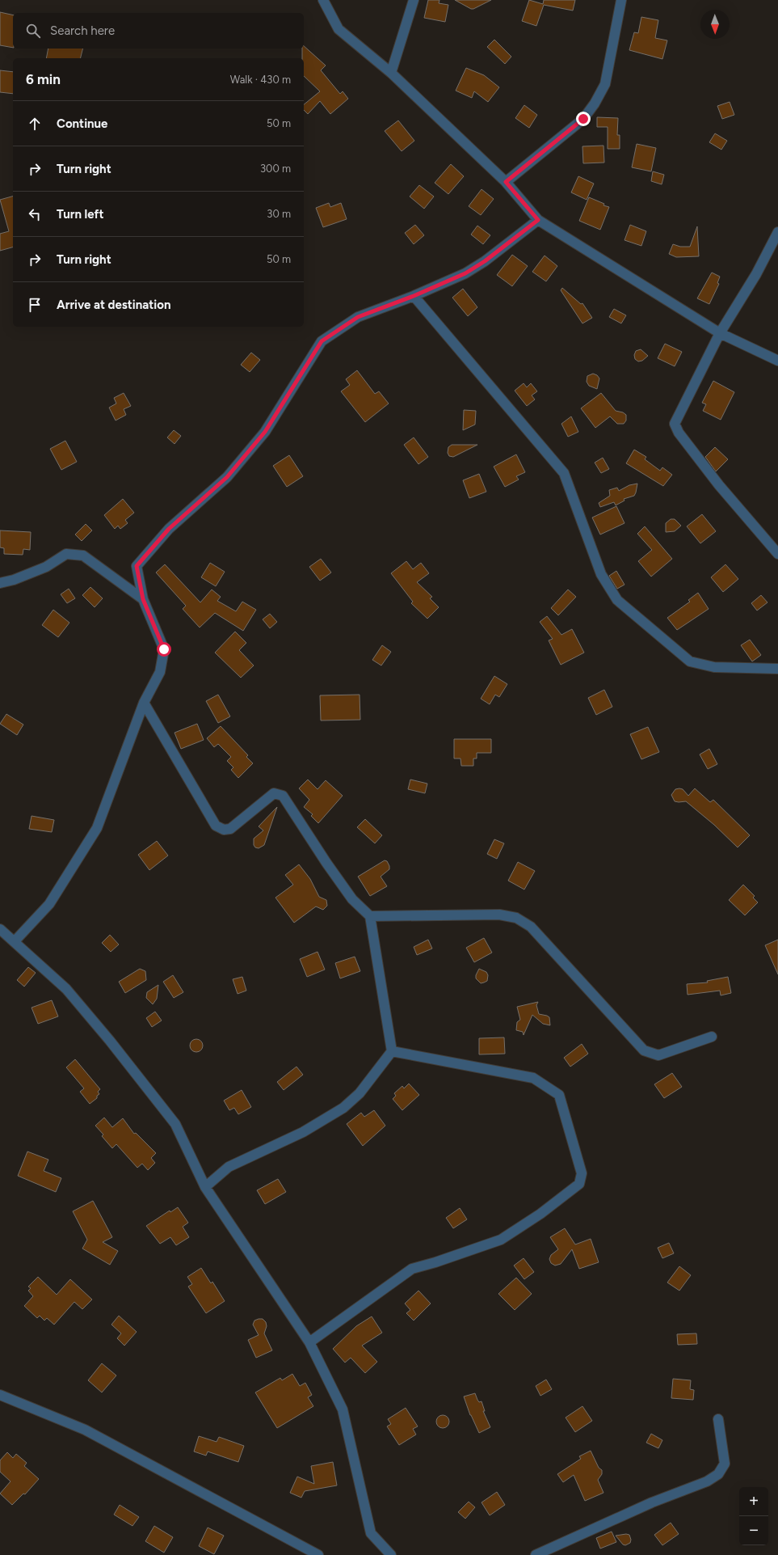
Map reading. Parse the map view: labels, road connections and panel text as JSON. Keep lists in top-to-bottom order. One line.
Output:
{"north":"bottom","page":{"search":"Search here","heading":["6 min","Walk · 430 m"],"list":[["Continue","50 m"],["Turn right","300 m"],["Turn left","30 m"],["Turn right","50 m"],"Arrive at destination"],"map_buttons":["+","−"]}}
